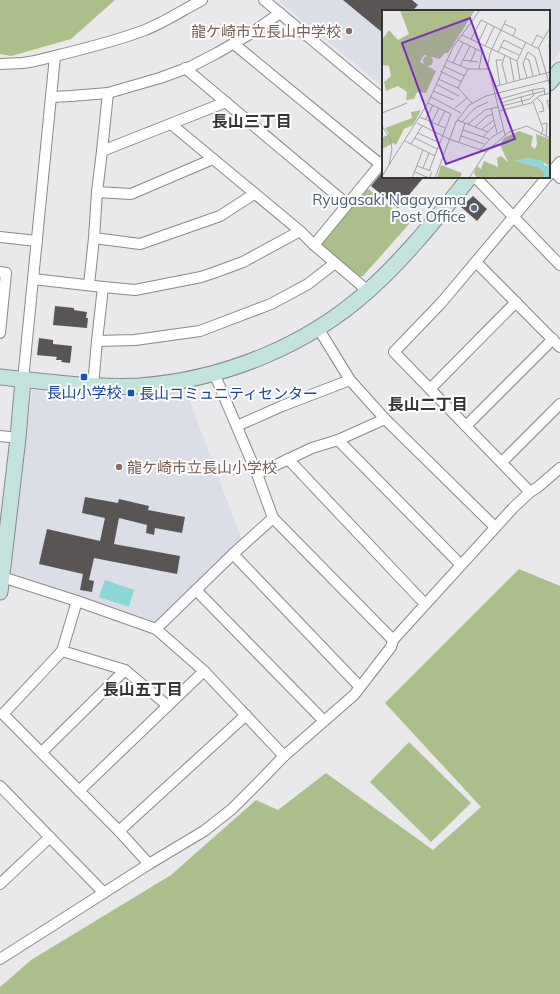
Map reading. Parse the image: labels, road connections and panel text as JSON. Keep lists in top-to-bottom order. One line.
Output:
{"districts":["長山三丁目","長山二丁目","長山五丁目"],"places":{"other":["龍ケ崎市立長山中学校","Ryugasaki Nagayama Post Office","龍ケ崎市立長山小学校"],"transit":["長山小学校","長山コミュニティセンター"]}}
